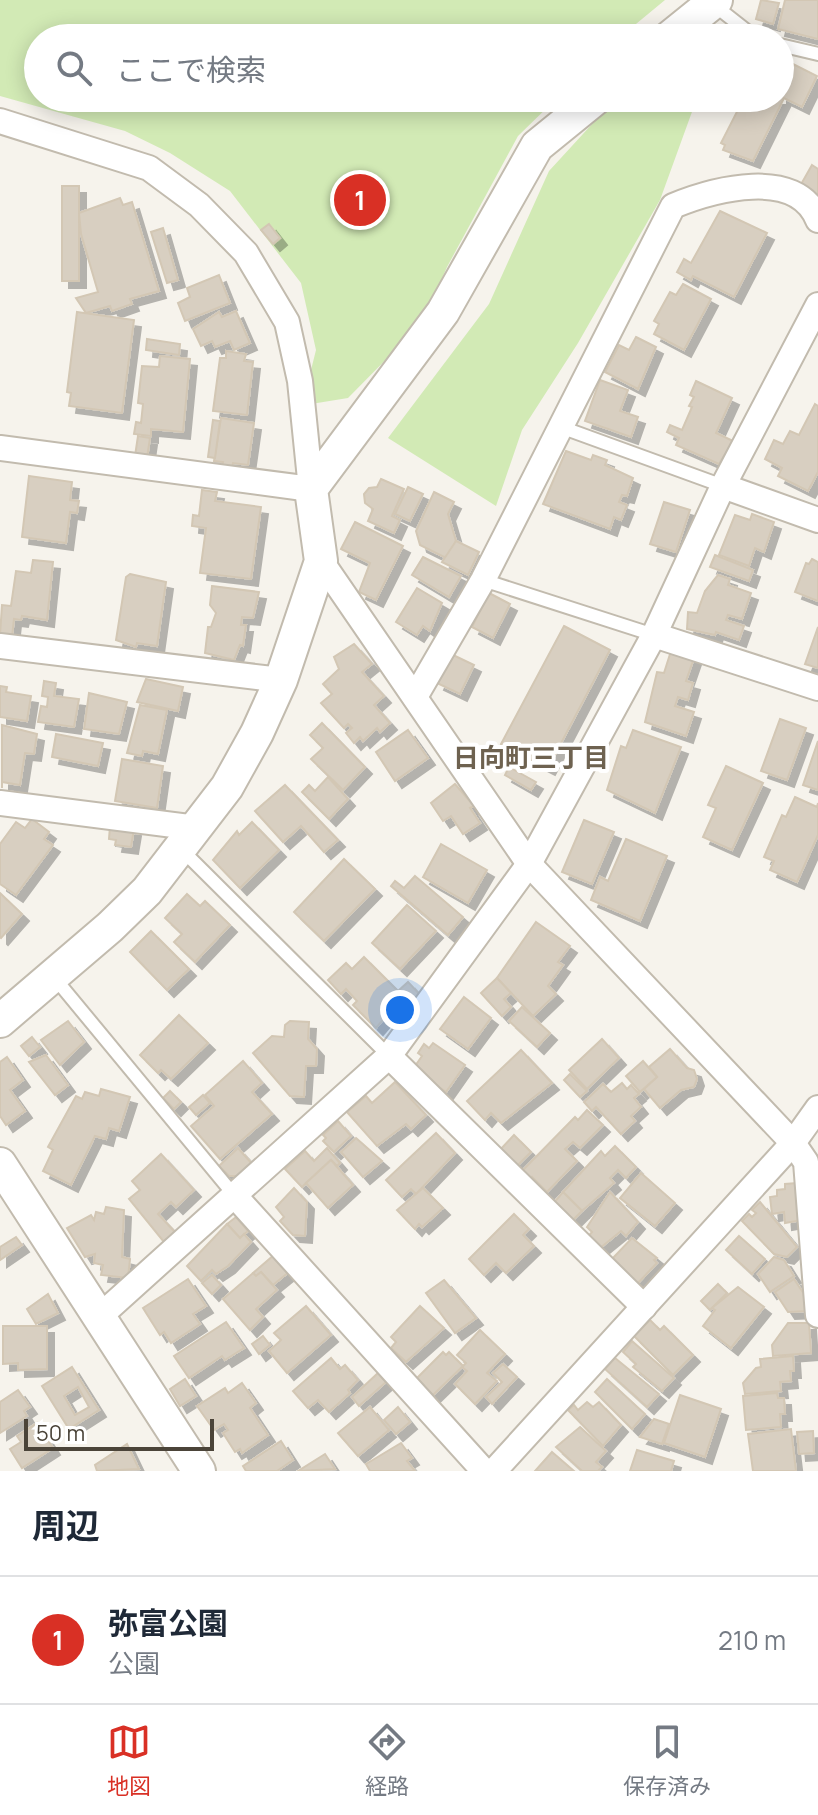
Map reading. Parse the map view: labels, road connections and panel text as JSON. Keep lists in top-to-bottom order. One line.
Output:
{"districts":["日向町三丁目"],"scale_bar":"50 m","page":{"search":"ここで検索","pins":"1","scale":"50 m","heading":"周辺","list":[{"mark":"1","name":"弥富公園","note":"公園","value":"210 m"}],"nav":["地図","経路","保存済み"]}}
